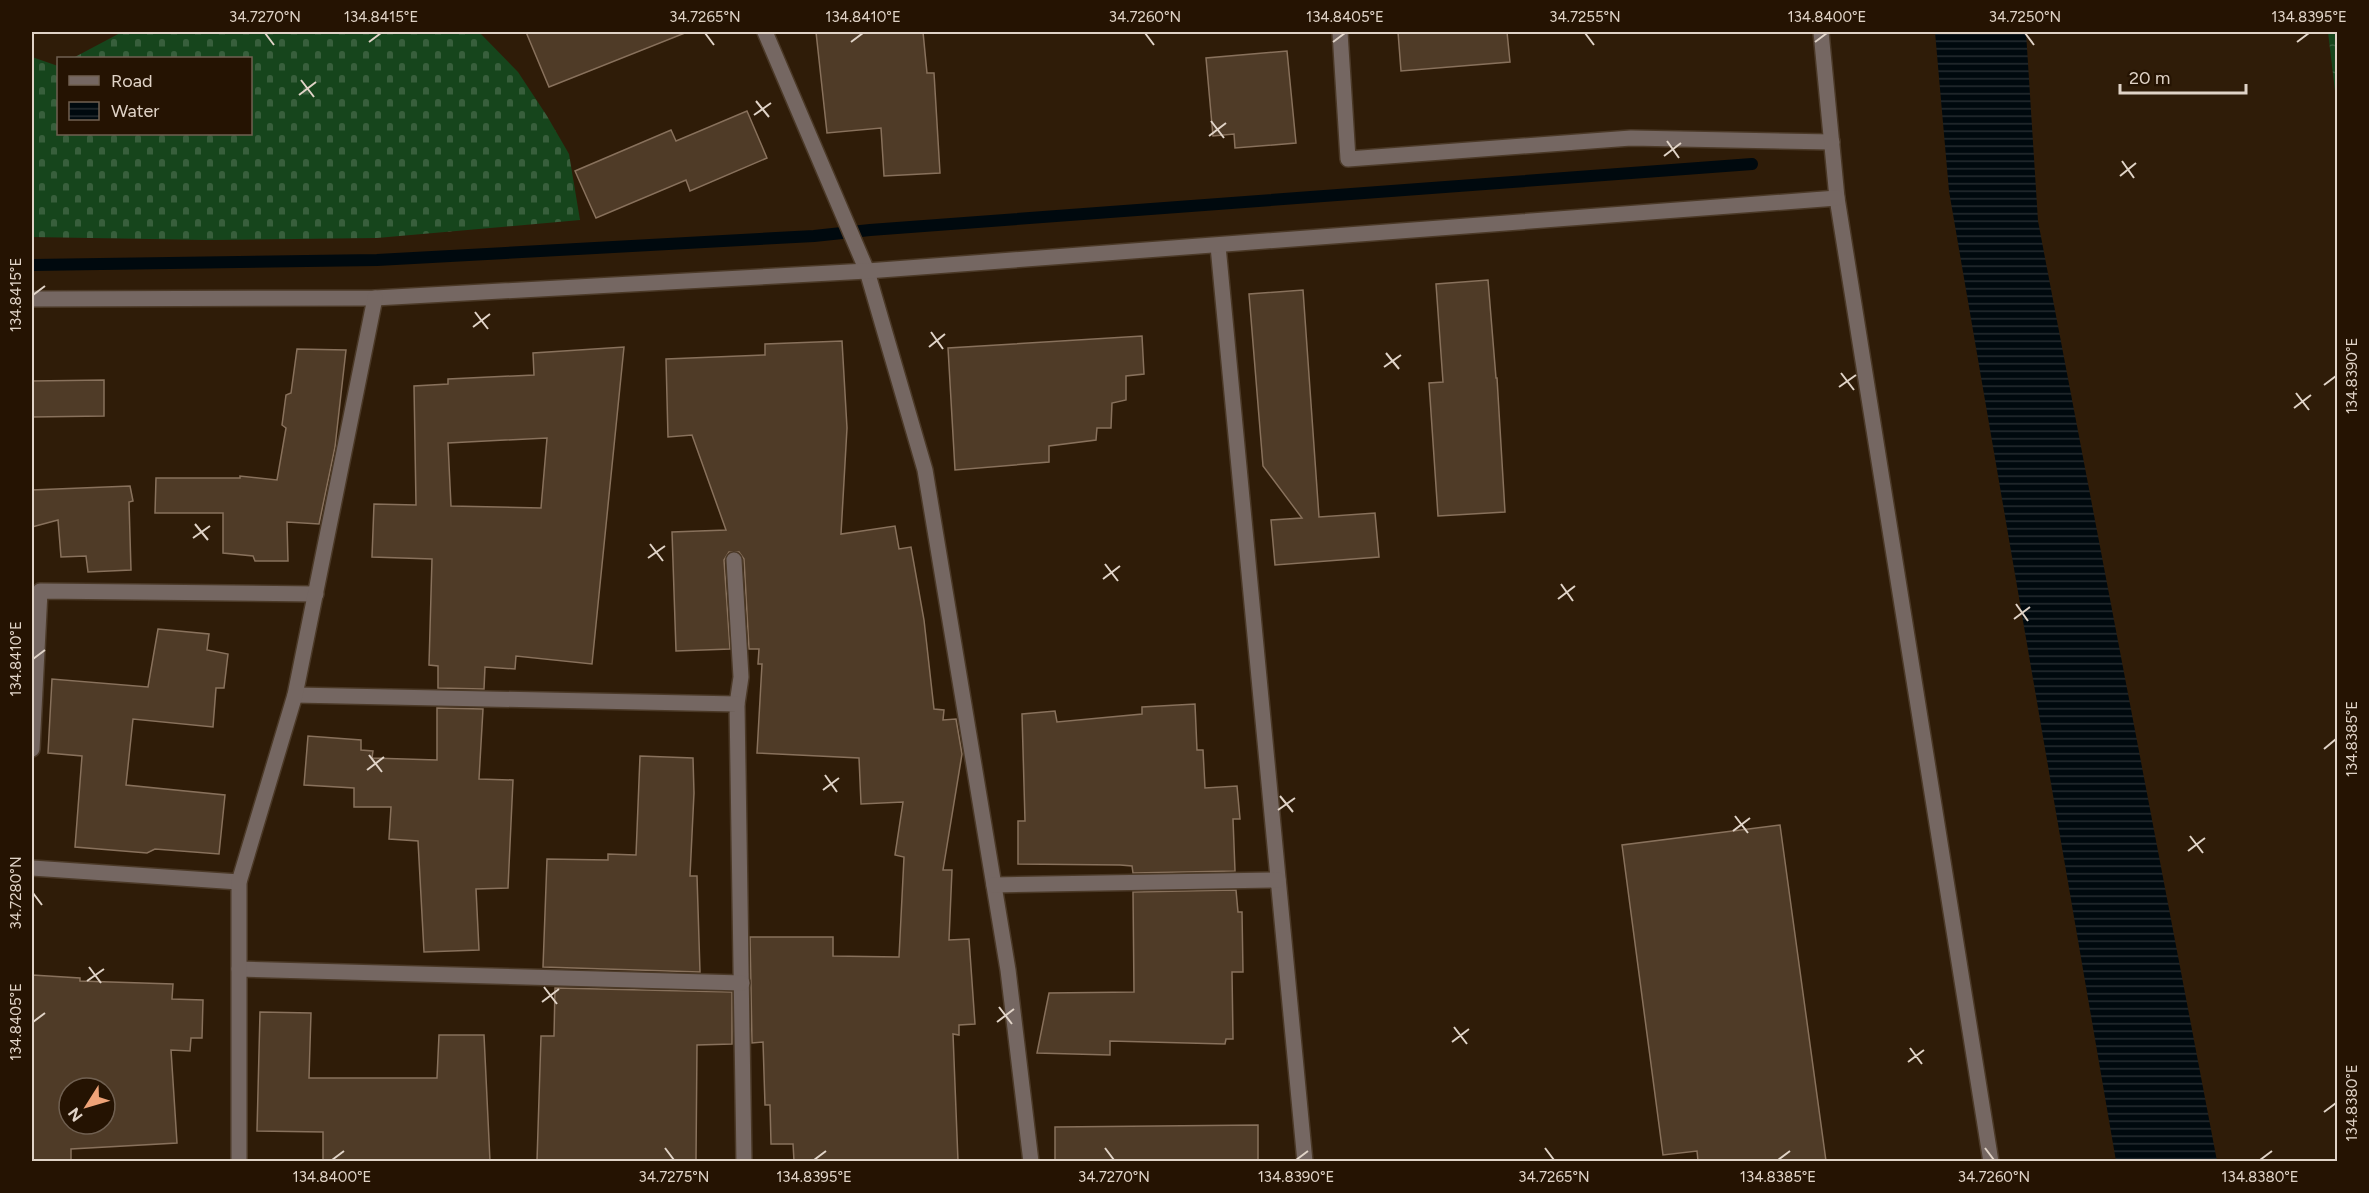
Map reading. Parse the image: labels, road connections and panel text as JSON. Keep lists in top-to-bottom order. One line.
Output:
{"legend":["Road","Water"],"scale_bar":"20 m","north":"bottom left","coordinates":["34.7270°N","134.8415°E","34.7265°N","134.8410°E","34.7260°N","134.8405°E","34.7255°N","134.8400°E","34.7250°N","134.8395°E","134.8390°E","134.8385°E","34.7280°N","134.8380°E","34.7275°N"]}
